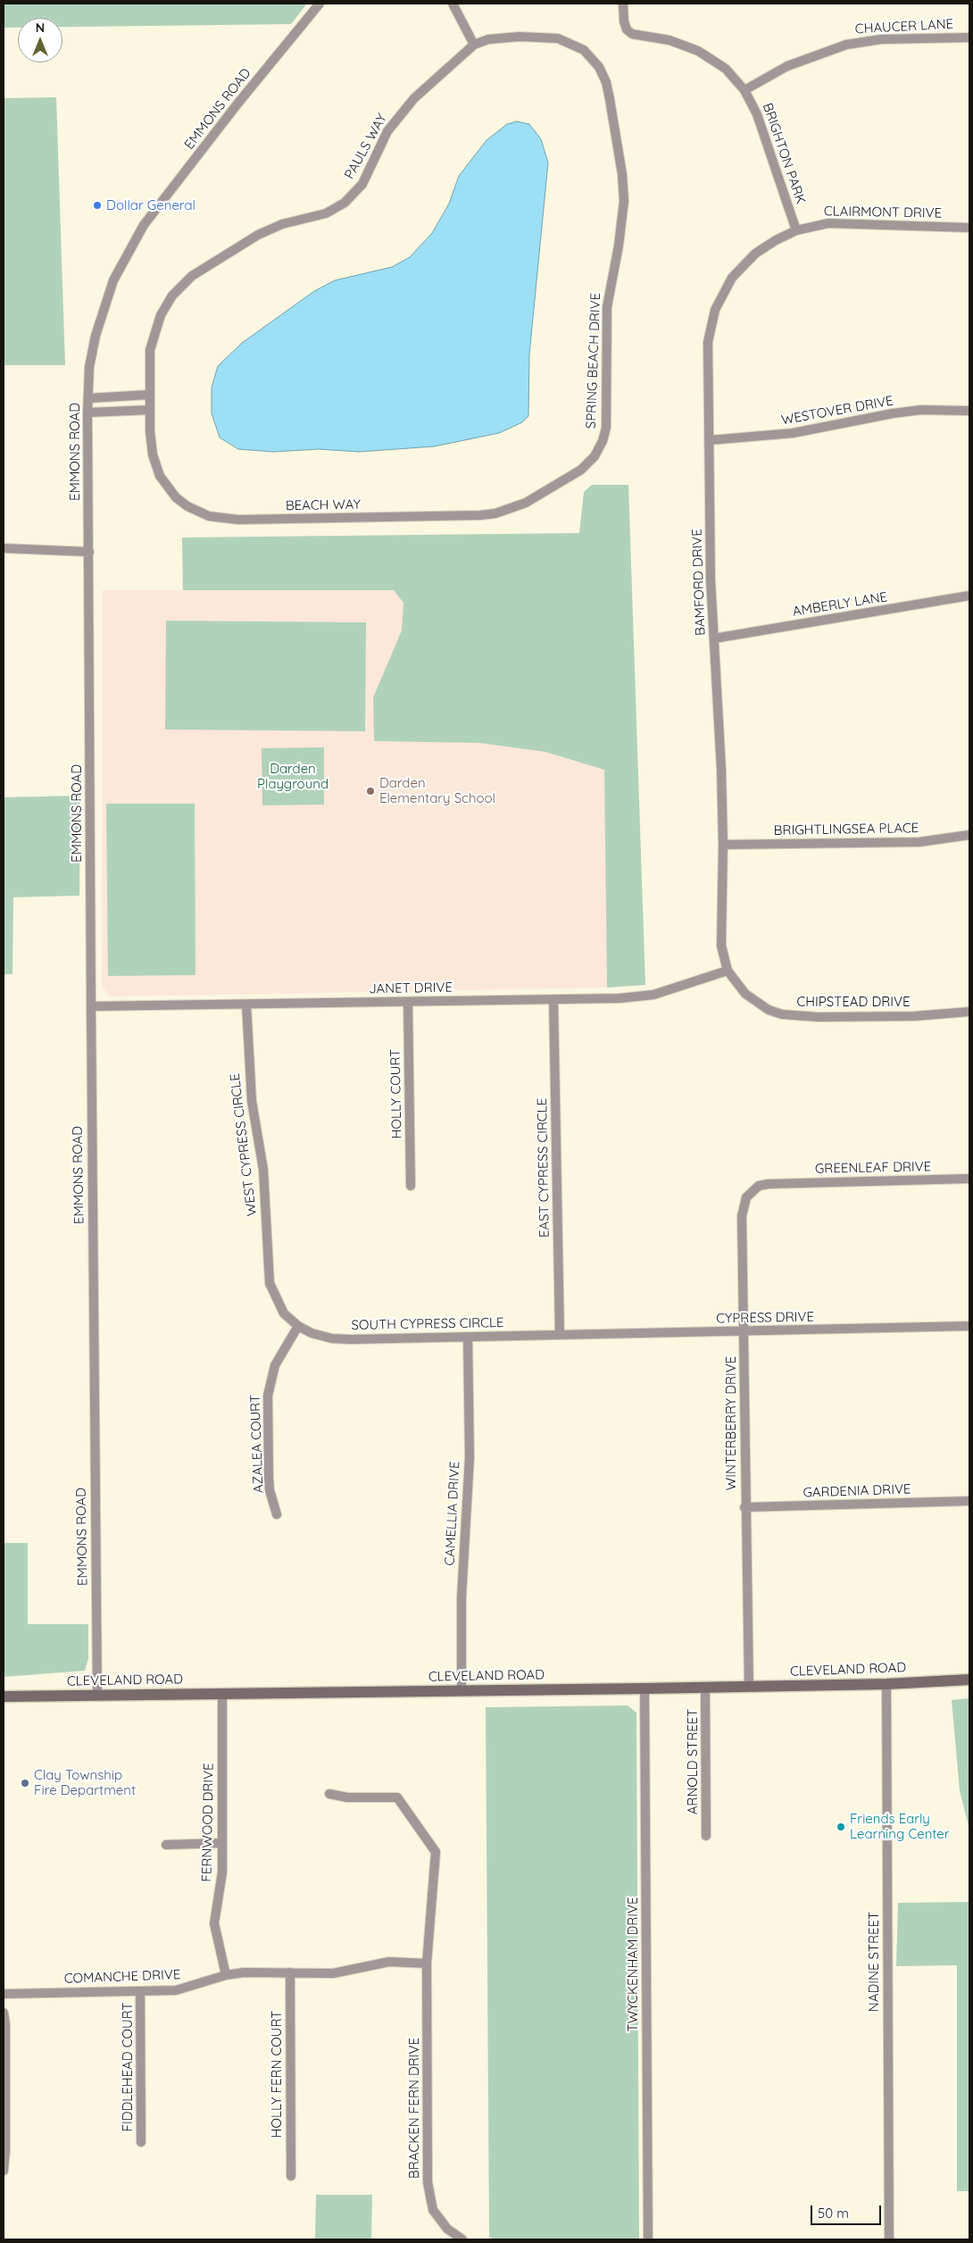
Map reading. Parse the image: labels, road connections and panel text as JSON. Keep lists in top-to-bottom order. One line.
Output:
{"streets":{"main road":["CLEVELAND ROAD"],"street":["CHAUCER LANE","EMMONS ROAD","PAULS WAY","BRIGHTON PARK","CLAIRMONT DRIVE","SPRING BEACH DRIVE","WESTOVER DRIVE","BEACH WAY","BAMFORD DRIVE","AMBERLY LANE","BRIGHTLINGSEA PLACE","JANET DRIVE","CHIPSTEAD DRIVE","HOLLY COURT","WEST CYPRESS CIRCLE","EAST CYPRESS CIRCLE","GREENLEAF DRIVE","CYPRESS DRIVE","SOUTH CYPRESS CIRCLE","WINTERBERRY DRIVE","AZALEA COURT","GARDENIA DRIVE","CAMELLIA DRIVE","ARNOLD STREET","FERNWOOD DRIVE","NADINE STREET","TWYCKENHAM DRIVE","COMANCHE DRIVE","FIDDLEHEAD COURT","HOLLY FERN COURT","BRACKEN FERN DRIVE"]},"crossings":[["CHAUCER LANE","BRIGHTON PARK"],["EMMONS ROAD","JANET DRIVE"],["EMMONS ROAD","CLEVELAND ROAD"],["PAULS WAY","SPRING BEACH DRIVE"],["PAULS WAY","BEACH WAY"],["BRIGHTON PARK","CLAIRMONT DRIVE"],["BRIGHTON PARK","BAMFORD DRIVE"],["CLAIRMONT DRIVE","BAMFORD DRIVE"],["SPRING BEACH DRIVE","BEACH WAY"],["WESTOVER DRIVE","BAMFORD DRIVE"],["BAMFORD DRIVE","AMBERLY LANE"],["BAMFORD DRIVE","BRIGHTLINGSEA PLACE"],["BAMFORD DRIVE","JANET DRIVE"],["BAMFORD DRIVE","CHIPSTEAD DRIVE"],["JANET DRIVE","CHIPSTEAD DRIVE"],["JANET DRIVE","HOLLY COURT"],["JANET DRIVE","WEST CYPRESS CIRCLE"],["JANET DRIVE","EAST CYPRESS CIRCLE"],["WEST CYPRESS CIRCLE","SOUTH CYPRESS CIRCLE"],["WEST CYPRESS CIRCLE","AZALEA COURT"],["EAST CYPRESS CIRCLE","CYPRESS DRIVE"],["EAST CYPRESS CIRCLE","SOUTH CYPRESS CIRCLE"],["GREENLEAF DRIVE","WINTERBERRY DRIVE"],["CYPRESS DRIVE","SOUTH CYPRESS CIRCLE"],["CYPRESS DRIVE","WINTERBERRY DRIVE"],["SOUTH CYPRESS CIRCLE","AZALEA COURT"],["SOUTH CYPRESS CIRCLE","CAMELLIA DRIVE"],["WINTERBERRY DRIVE","GARDENIA DRIVE"],["WINTERBERRY DRIVE","CLEVELAND ROAD"],["CAMELLIA DRIVE","CLEVELAND ROAD"],["CLEVELAND ROAD","ARNOLD STREET"],["CLEVELAND ROAD","FERNWOOD DRIVE"],["CLEVELAND ROAD","NADINE STREET"],["CLEVELAND ROAD","TWYCKENHAM DRIVE"],["FERNWOOD DRIVE","COMANCHE DRIVE"],["COMANCHE DRIVE","FIDDLEHEAD COURT"],["COMANCHE DRIVE","HOLLY FERN COURT"],["COMANCHE DRIVE","BRACKEN FERN DRIVE"]],"parks":["Darden Playground"],"places":["Dollar General","Darden Elementary School","Clay Township Fire Department","Friends Early Learning Center"],"scale_bar":"50 m","north":"top"}
